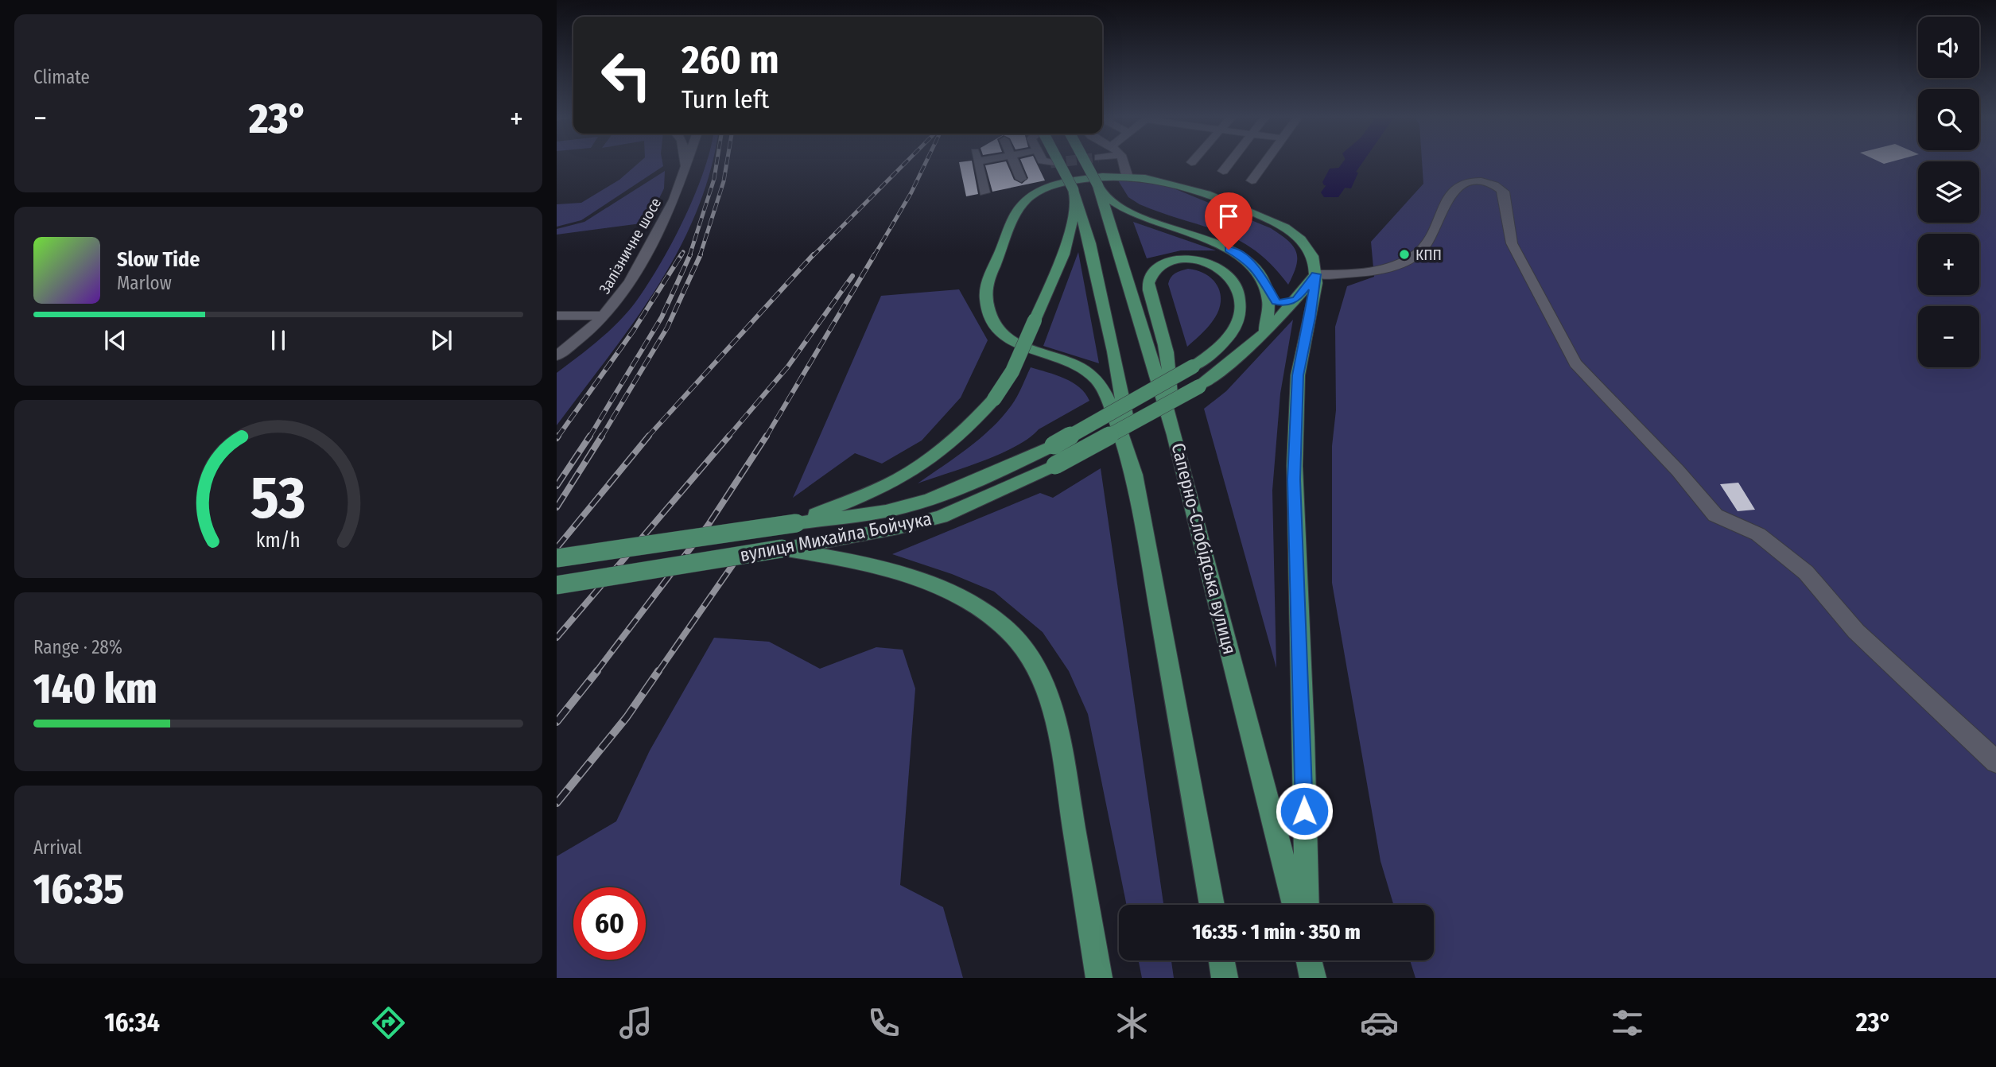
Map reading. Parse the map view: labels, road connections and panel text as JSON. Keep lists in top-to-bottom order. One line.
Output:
{"streets":{"main road":["вулиця Михайла Бойчука","Саперно-Слобідська вулиця"],"street":["Залізничне шосе"]},"crossings":[["вулиця Михайла Бойчука","Саперно-Слобідська вулиця"]],"places":["КПП"],"page":{"tile":["Climate",["Range · 28%","140 km"],["Arrival","16:35"]],"map_buttons":["+","−"],"turn":["260 m","Turn left"],"heat":["−","23°","+"],"song":["Slow Tide","Marlow"],"limit":"60","trip":"16:35 · 1 min · 350 m","tabs":["16:34","23°"],"gauge":["53","km/h"]}}
